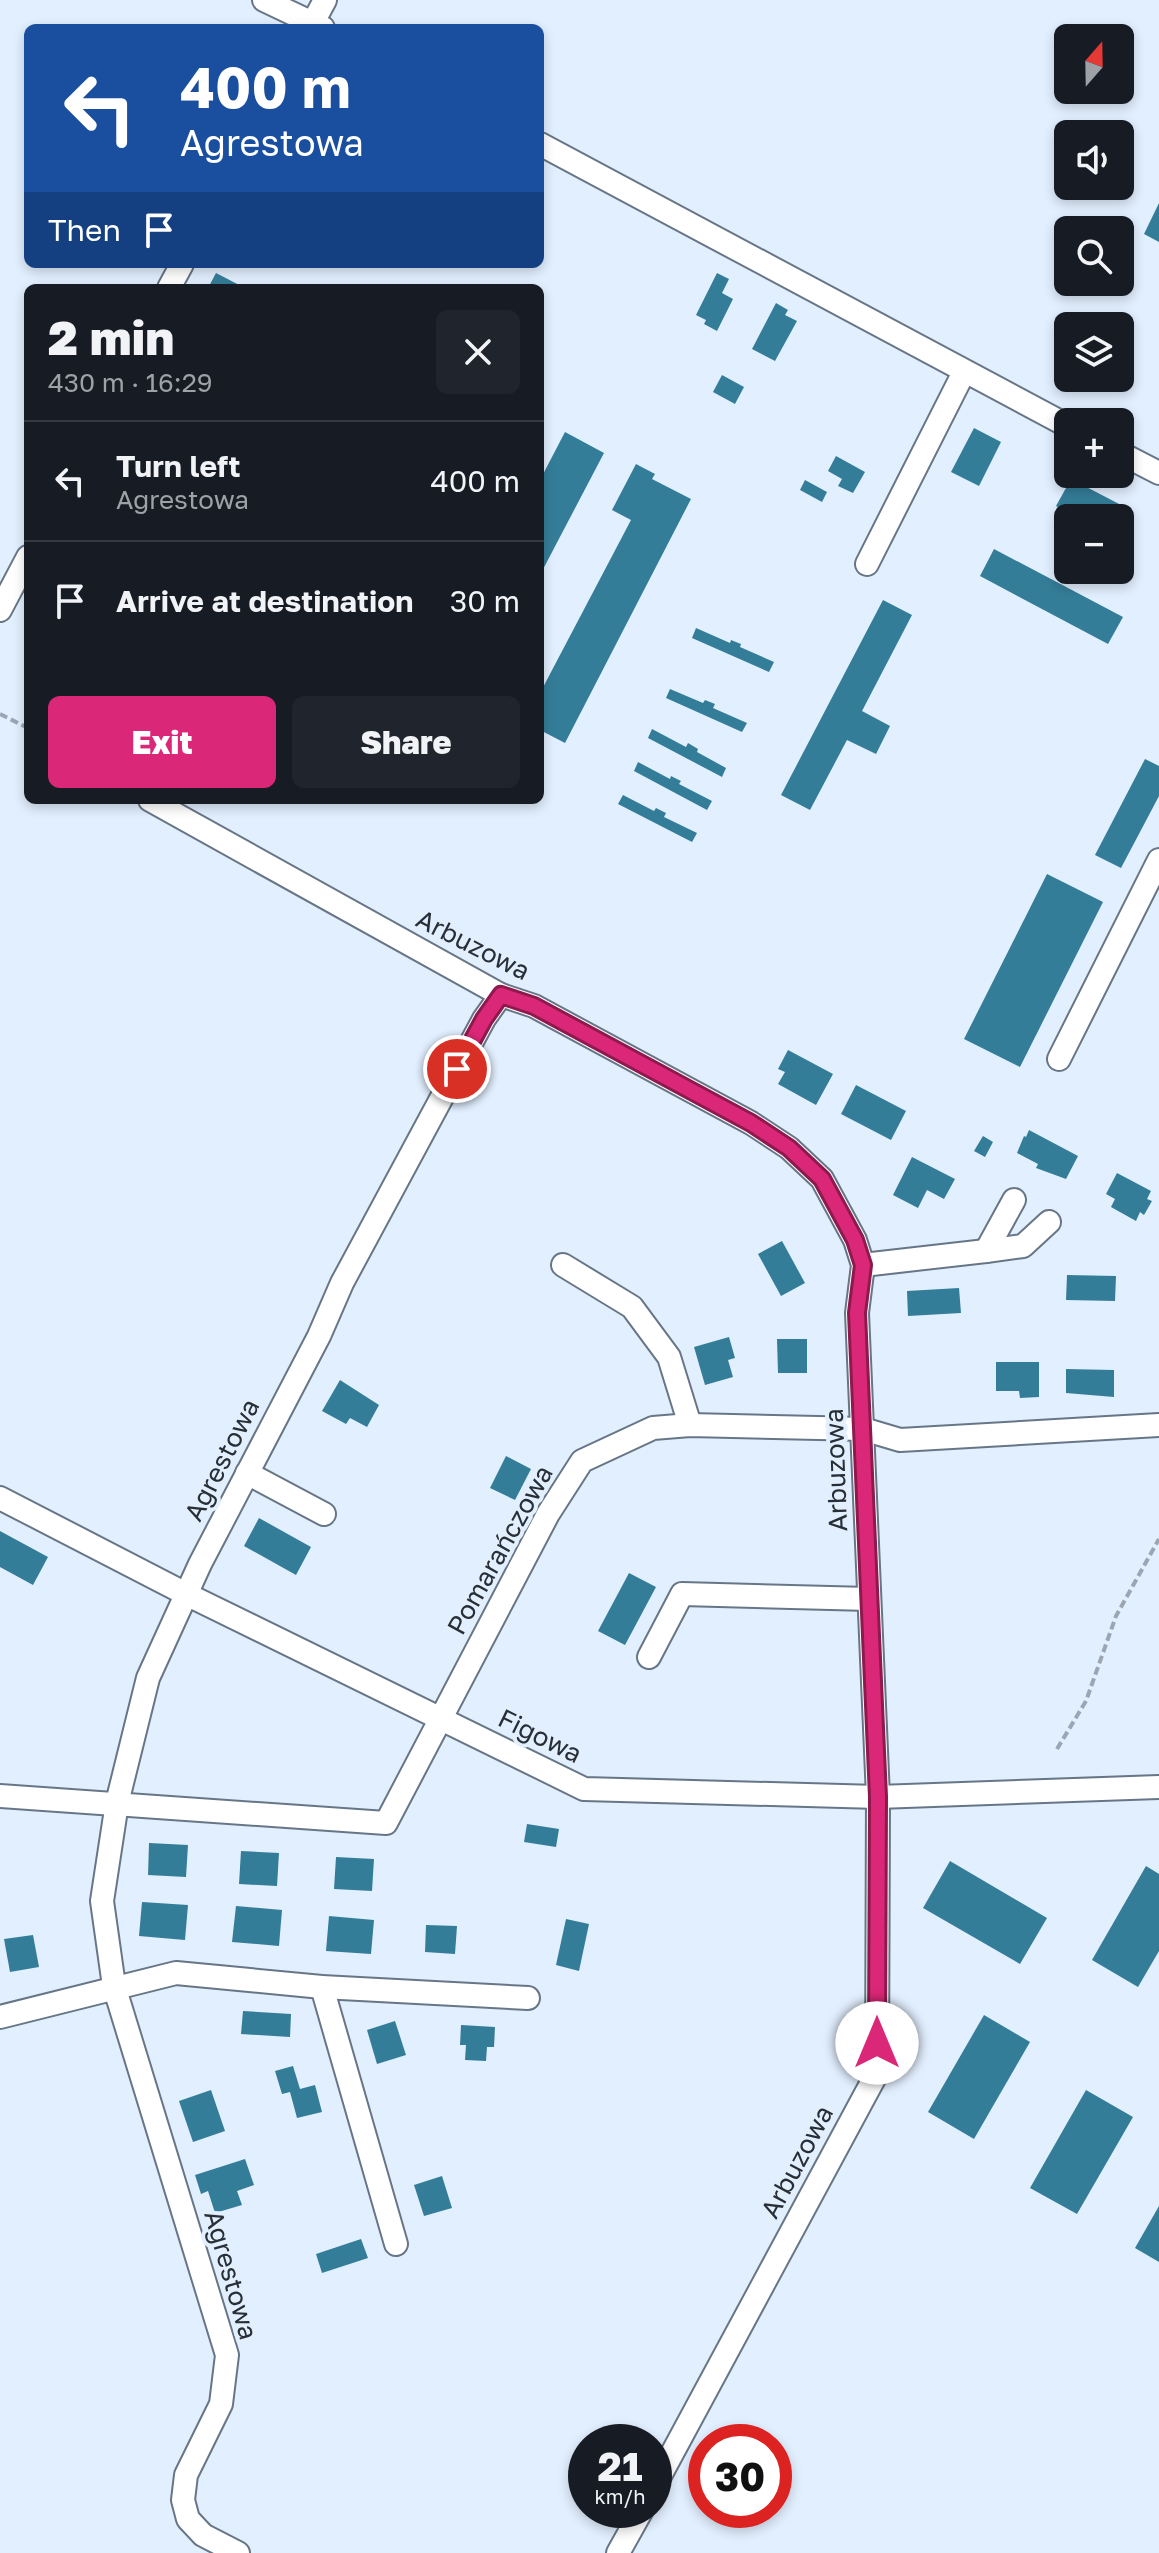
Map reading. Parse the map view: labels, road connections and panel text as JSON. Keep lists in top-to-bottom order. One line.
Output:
{"streets":{"street":["Arbuzowa","Agrestowa","Pomarańczowa","Figowa"]},"crossings":[["Arbuzowa","Agrestowa"],["Arbuzowa","Pomarańczowa"],["Arbuzowa","Figowa"],["Agrestowa","Pomarańczowa"],["Agrestowa","Figowa"],["Pomarańczowa","Figowa"]],"north":"top","page":{"map_buttons":["+","−"],"turn":["400 m","Agrestowa"],"then":"Then","heading":["2 min","430 m · 16:29"],"list":[{"name":"Turn left","note":"Agrestowa","value":"400 m"},{"name":"Arrive at destination","value":"30 m"}],"buttons":["Exit","Share"],"speed":"21 km/h","limit":"30"}}
